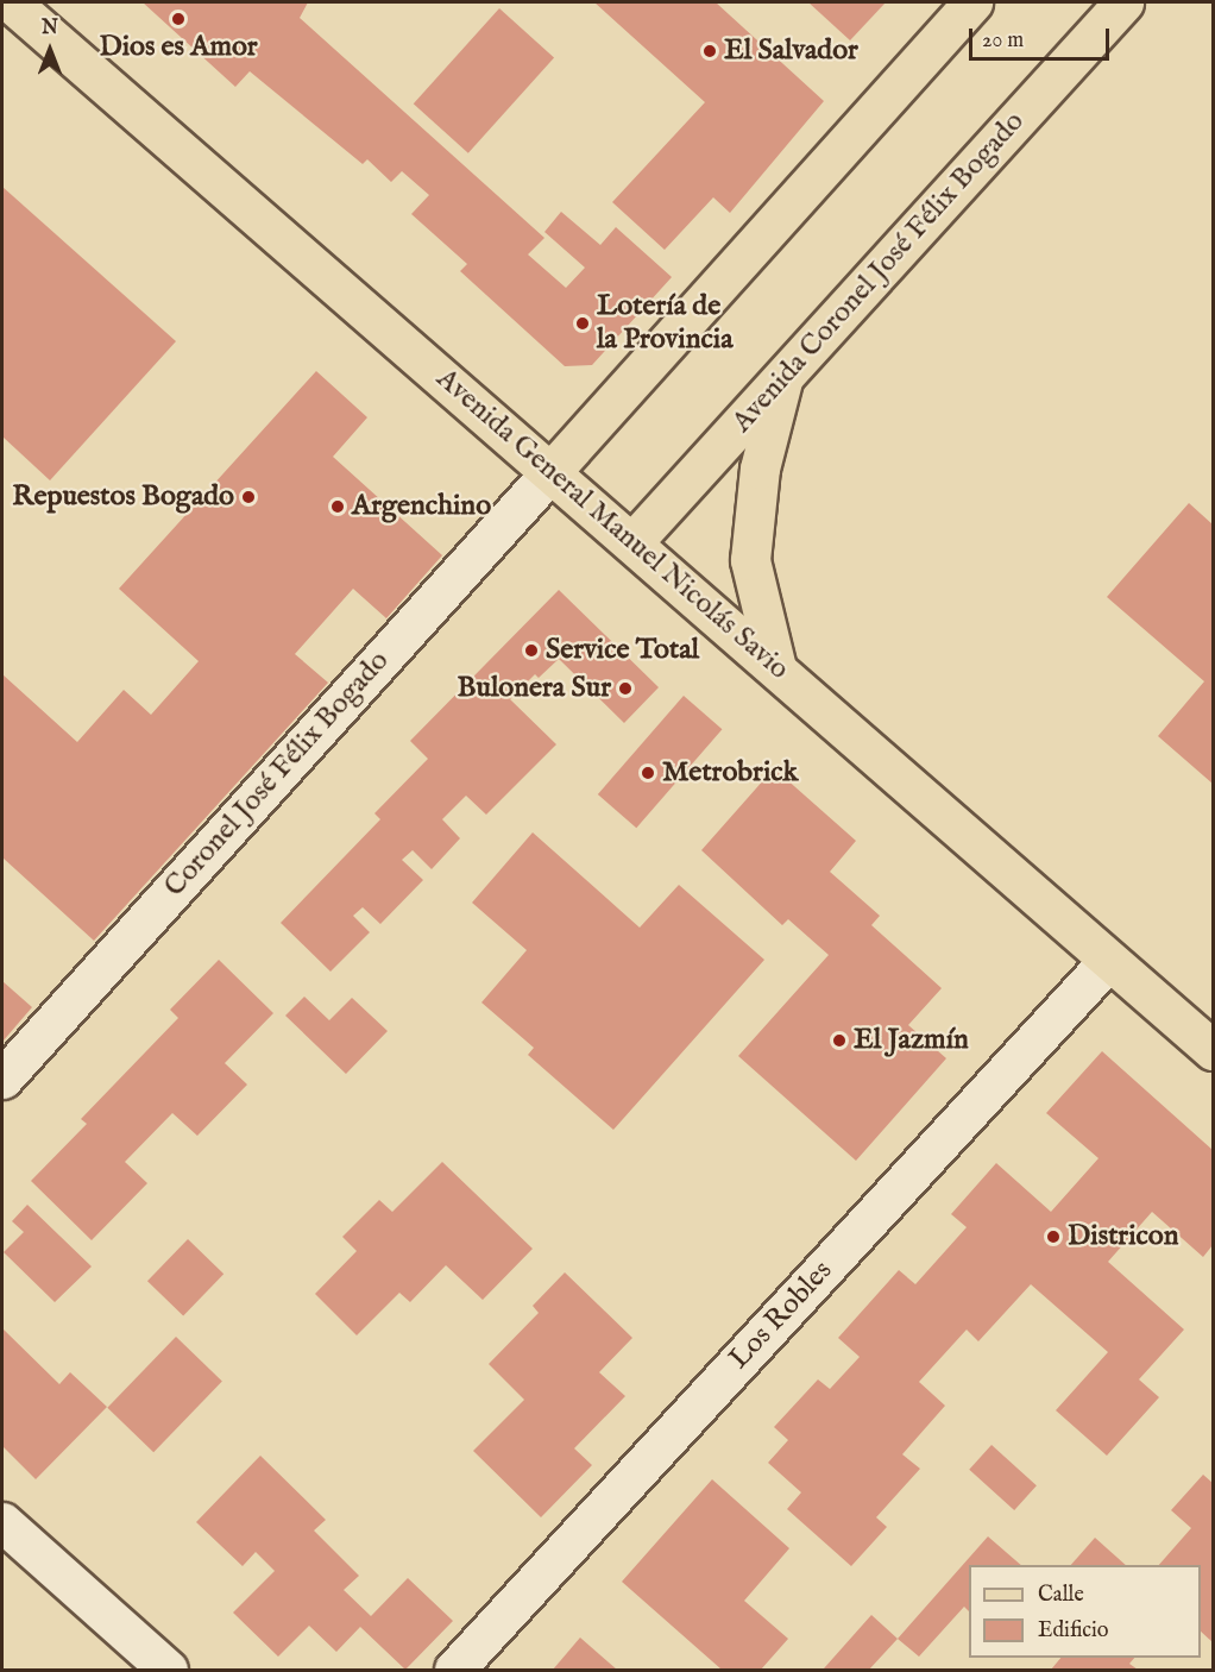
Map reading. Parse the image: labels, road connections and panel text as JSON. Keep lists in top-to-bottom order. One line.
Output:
{"streets":{"main road":["Avenida Coronel José Félix Bogado","Avenida General Manuel Nicolás Savio"],"street":["Coronel José Félix Bogado","Los Robles"]},"crossings":[["Avenida Coronel José Félix Bogado","Avenida General Manuel Nicolás Savio"],["Avenida General Manuel Nicolás Savio","Coronel José Félix Bogado"],["Avenida General Manuel Nicolás Savio","Los Robles"]],"places":["Dios es Amor","El Salvador","Lotería de la Provincia","Repuestos Bogado","Argenchino","Service Total","Bulonera Sur","Metrobrick","El Jazmín","Districon"],"legend":["Calle","Edificio"],"scale_bar":"20 m","north":"top"}
